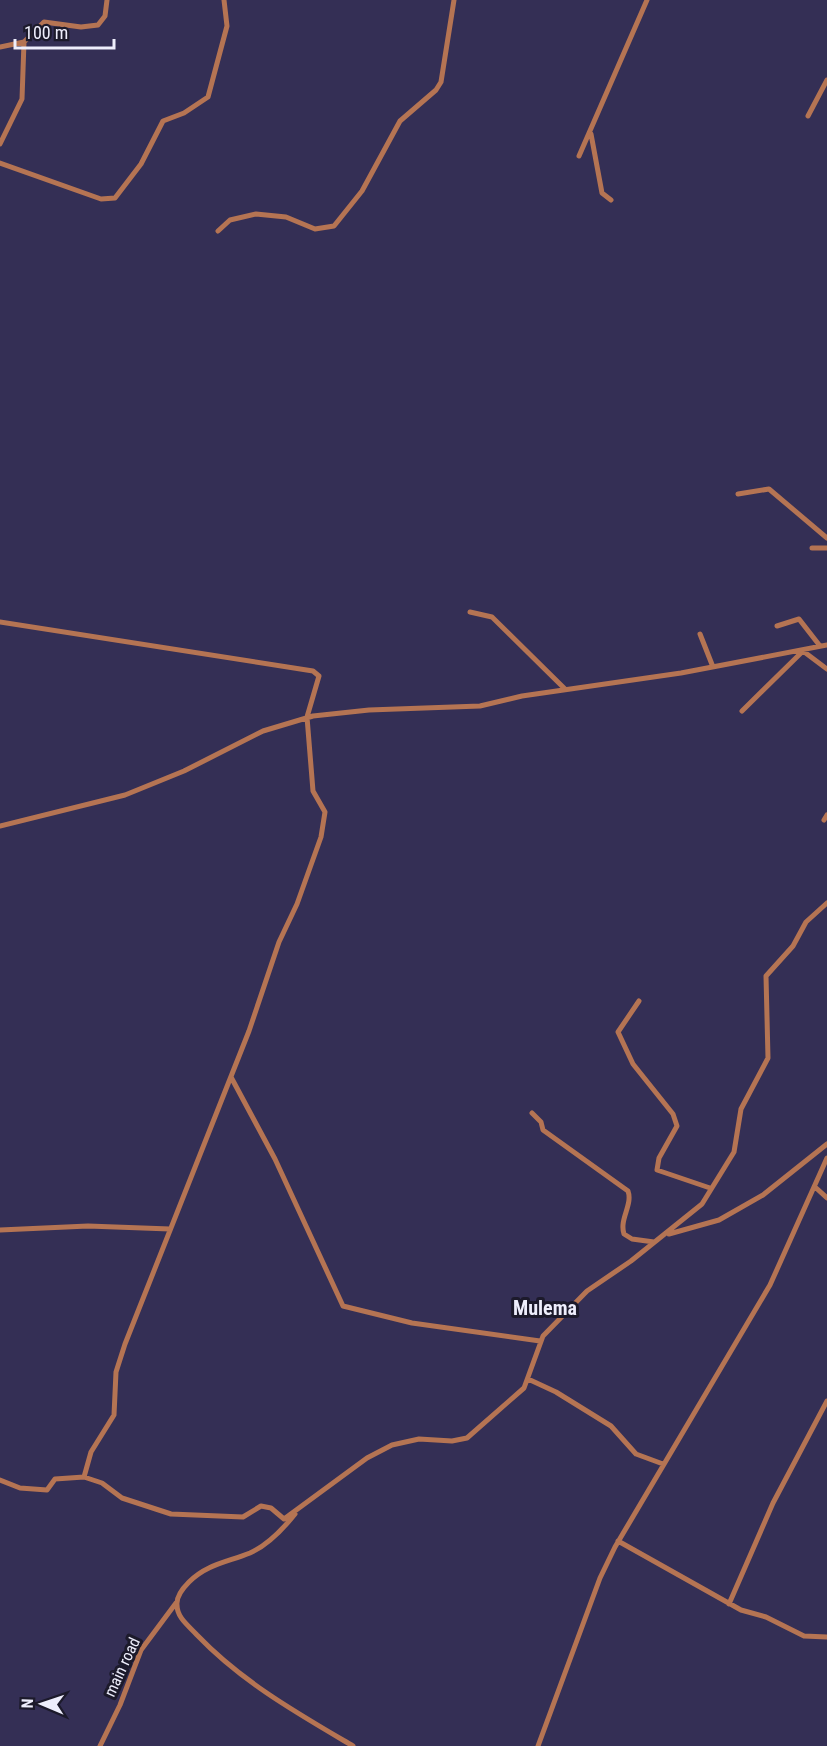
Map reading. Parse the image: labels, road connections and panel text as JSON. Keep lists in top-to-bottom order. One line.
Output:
{"streets":{"street":["main road"]},"districts":["Mulema"],"scale_bar":"100 m","north":"left"}
